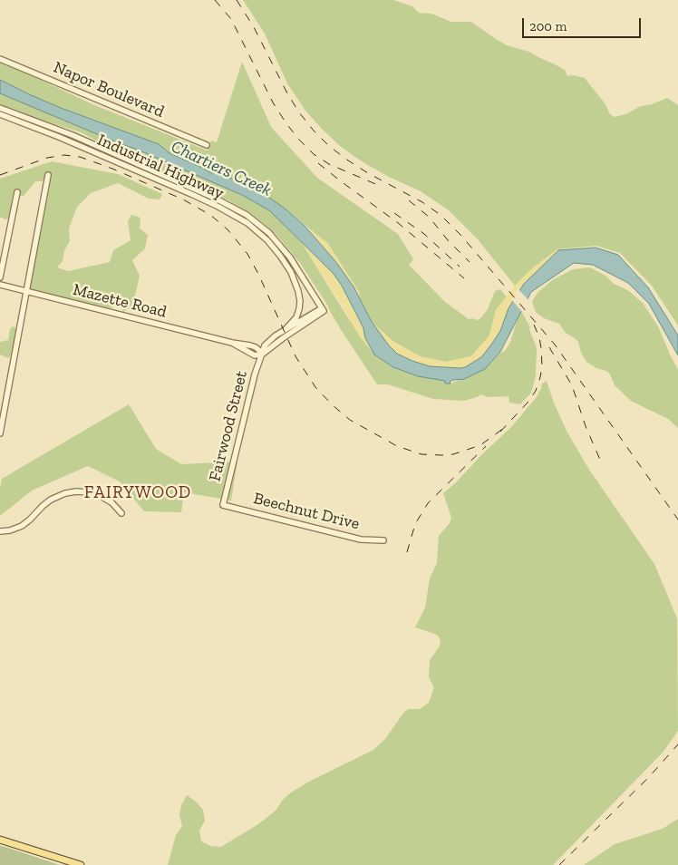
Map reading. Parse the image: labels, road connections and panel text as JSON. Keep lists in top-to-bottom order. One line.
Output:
{"streets":{"street":["Napor Boulevard","Industrial Highway","Mazette Road","Fairwood Street","Beechnut Drive"]},"crossings":[["Industrial Highway","Fairwood Street"],["Mazette Road","Fairwood Street"],["Fairwood Street","Beechnut Drive"]],"districts":["FAIRYWOOD"],"water":["Chartiers Creek"],"scale_bar":"200 m"}
